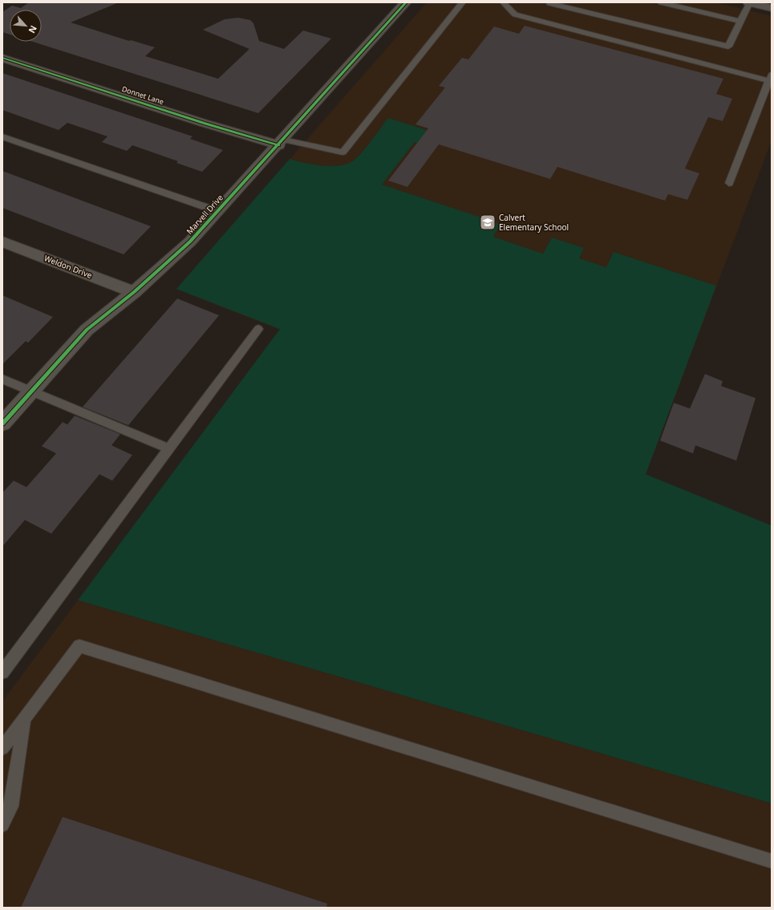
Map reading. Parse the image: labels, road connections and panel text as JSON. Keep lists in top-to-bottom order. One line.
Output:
{"streets":{"street":["Donnet Lane","Marvell Drive","Weldon Drive"]},"crossings":[["Donnet Lane","Marvell Drive"],["Marvell Drive","Weldon Drive"]],"places":{"school or university":["Calvert Elementary School"]},"north":"bottom right"}
